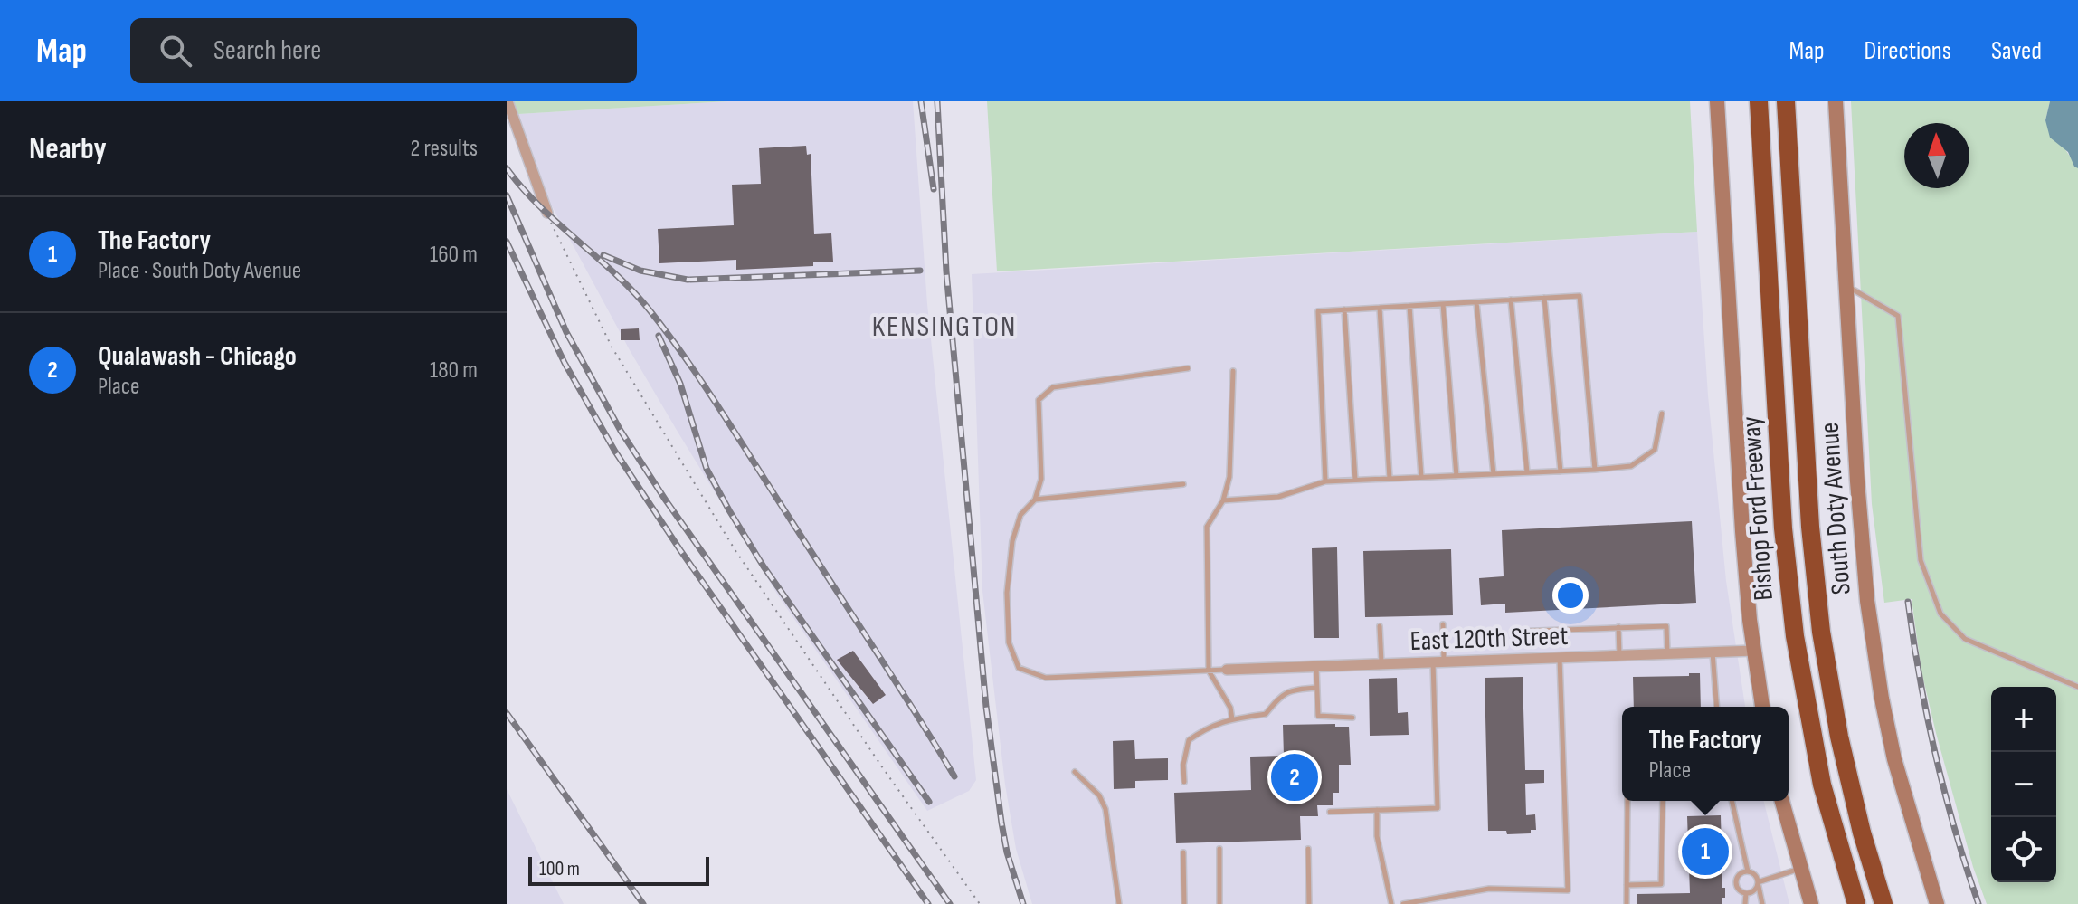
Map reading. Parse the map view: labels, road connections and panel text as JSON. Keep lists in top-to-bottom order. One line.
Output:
{"streets":{"highway":["Bishop Ford Freeway"],"street":["South Doty Avenue","East 120th Street"]},"districts":["KENSINGTON"],"scale_bar":"100 m","north":"top","page":{"header":"Map","search":"Search here","nav":["Map","Directions","Saved"],"heading":["Nearby","2 results"],"list":[{"mark":"1","name":"The Factory","note":"Place · South Doty Avenue","value":"160 m"},{"mark":"2","name":"Qualawash - Chicago","note":"Place","value":"180 m"}],"map_buttons":["+","−"],"popup":["The Factory","Place"],"pins":["2","1"],"scale":"100 m"}}
